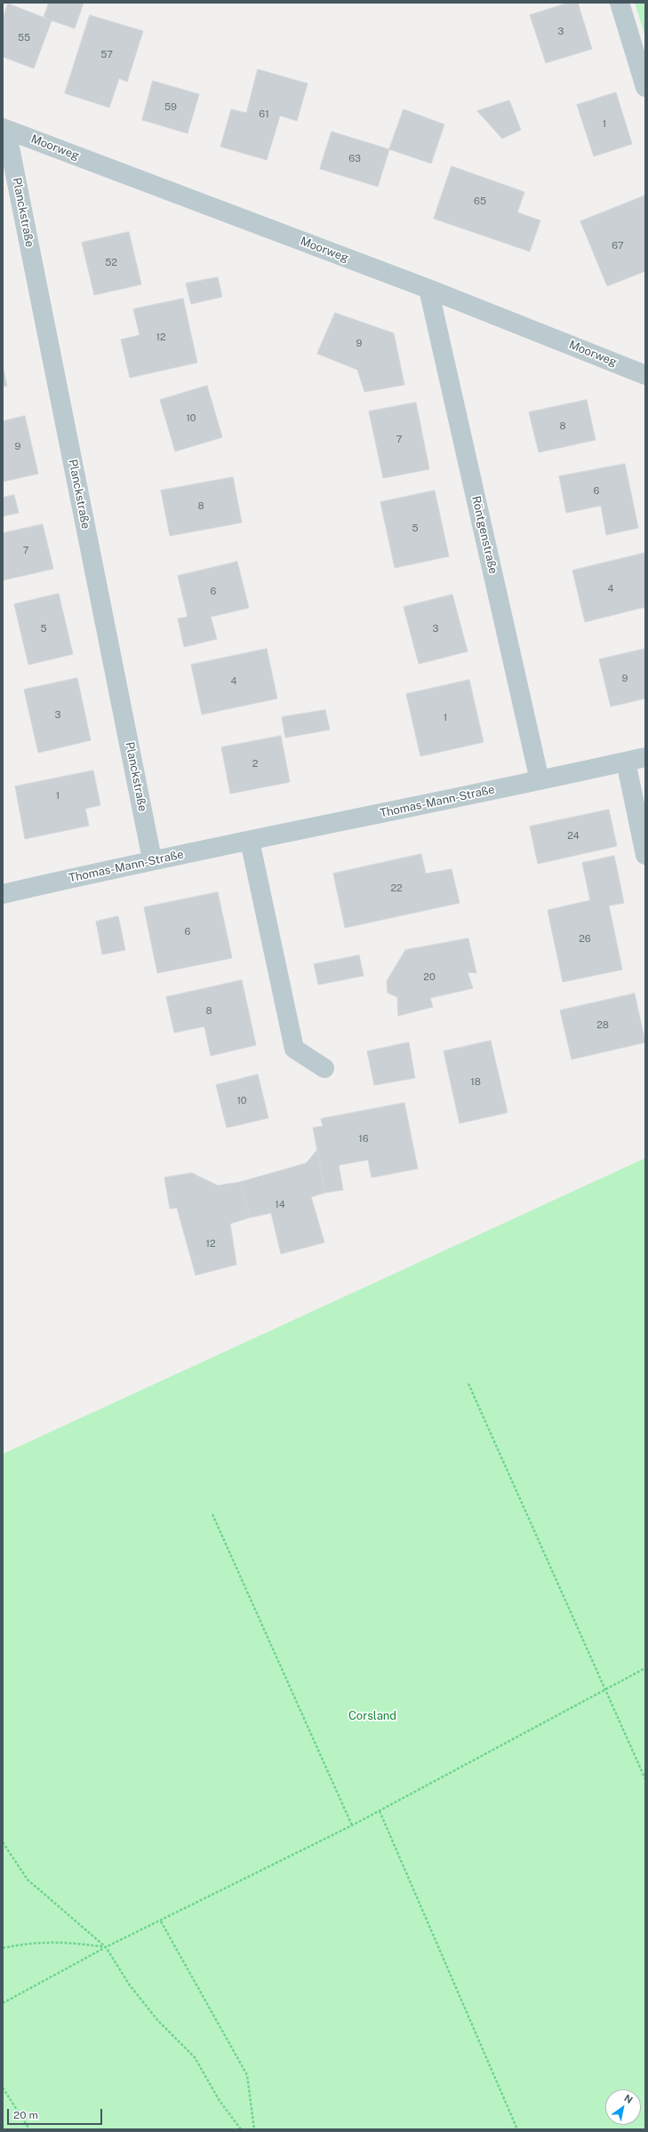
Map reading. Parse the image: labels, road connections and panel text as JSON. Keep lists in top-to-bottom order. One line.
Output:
{"streets":{"street":["Moorweg","Planckstraße","Röntgenstraße","Thomas-Mann-Straße"]},"crossings":[["Moorweg","Planckstraße"],["Moorweg","Röntgenstraße"],["Planckstraße","Thomas-Mann-Straße"],["Röntgenstraße","Thomas-Mann-Straße"]],"parks":["Corsland"],"house_numbers":["3","55","57","59","61","1","63","65","67","52","12","9","10","8","7","9","6","8","5","7","4","6","5","3","9","4","3","1","2","1","24","22","6","26","20","8","28","18","10","16","14","12"],"scale_bar":"20 m","north":"top right"}
